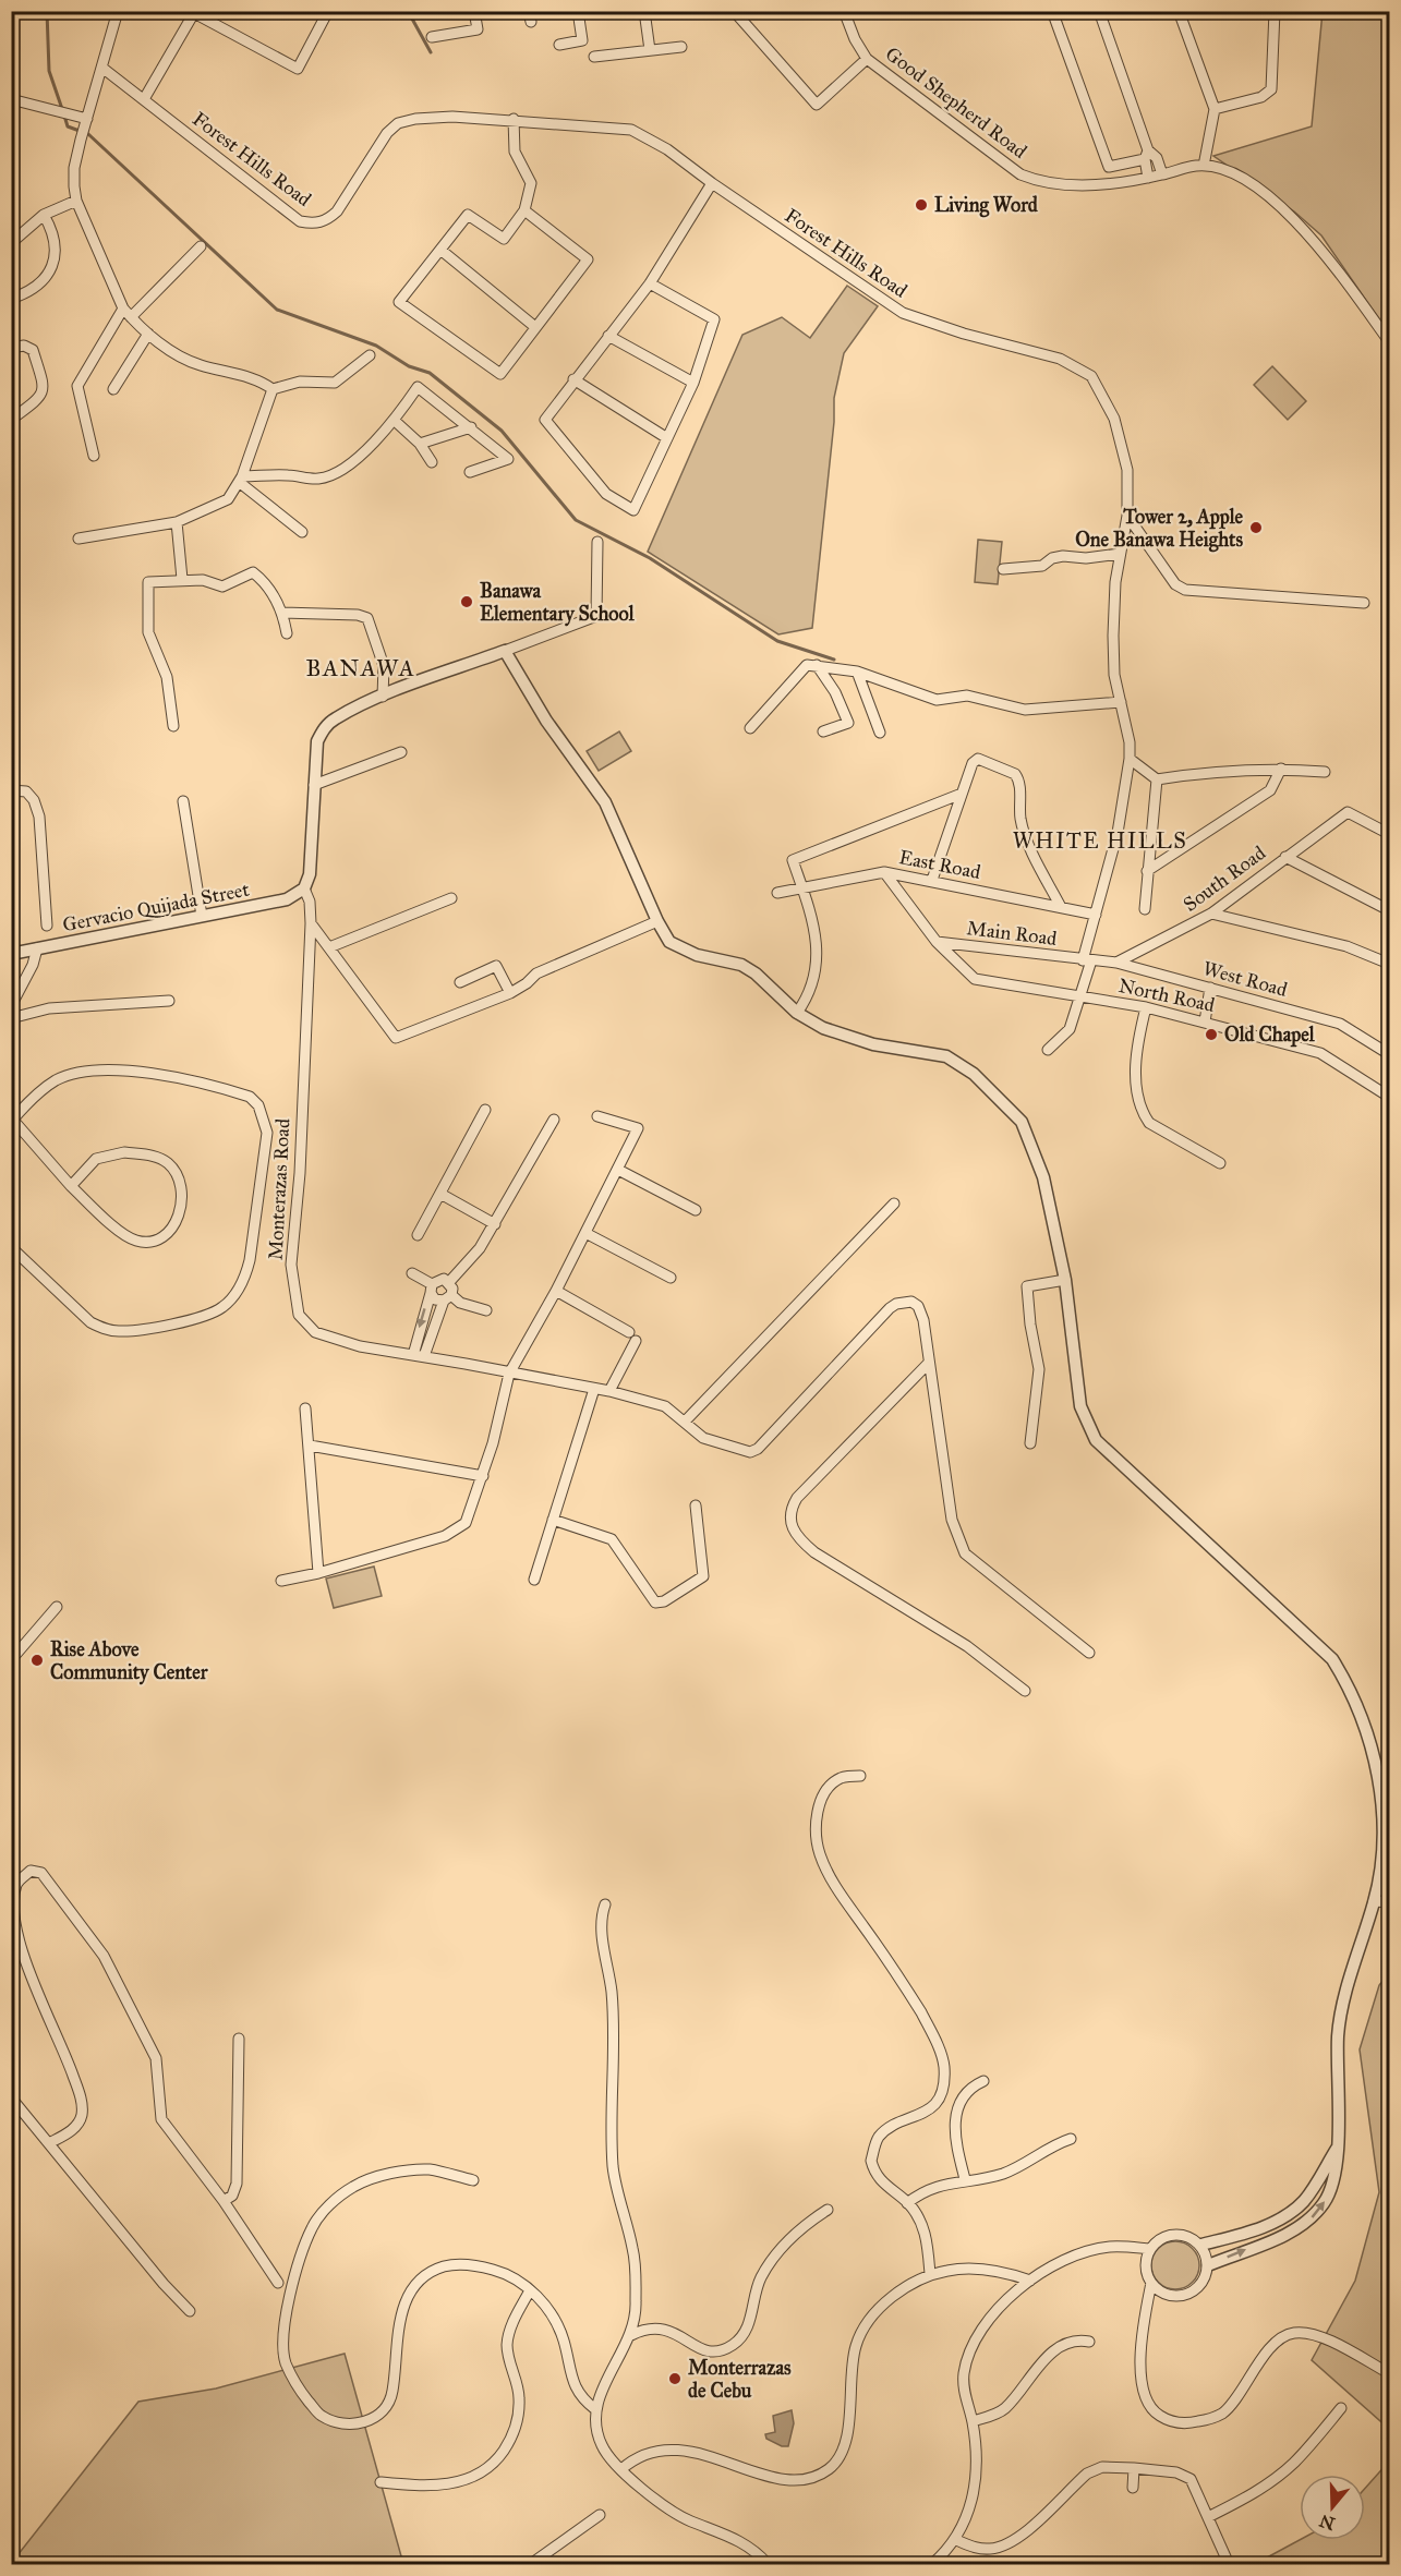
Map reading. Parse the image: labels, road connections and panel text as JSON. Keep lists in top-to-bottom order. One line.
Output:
{"streets":{"street":["Good Shepherd Road","Forest Hills Road","East Road","South Road","Gervacio Quijada Street","Main Road","West Road","North Road","Monterazas Road"]},"crossings":[["Forest Hills Road","East Road"],["Forest Hills Road","Main Road"],["Forest Hills Road","West Road"],["Forest Hills Road","North Road"],["East Road","North Road"],["South Road","West Road"],["Gervacio Quijada Street","Monterazas Road"],["Main Road","West Road"],["Main Road","North Road"]],"districts":["BANAWA","WHITE HILLS"],"places":["Living Word","Tower 2, Apple One Banawa Heights","Banawa Elementary School","Old Chapel","Rise Above Community Center","Monterrazas de Cebu"],"north":"bottom"}
